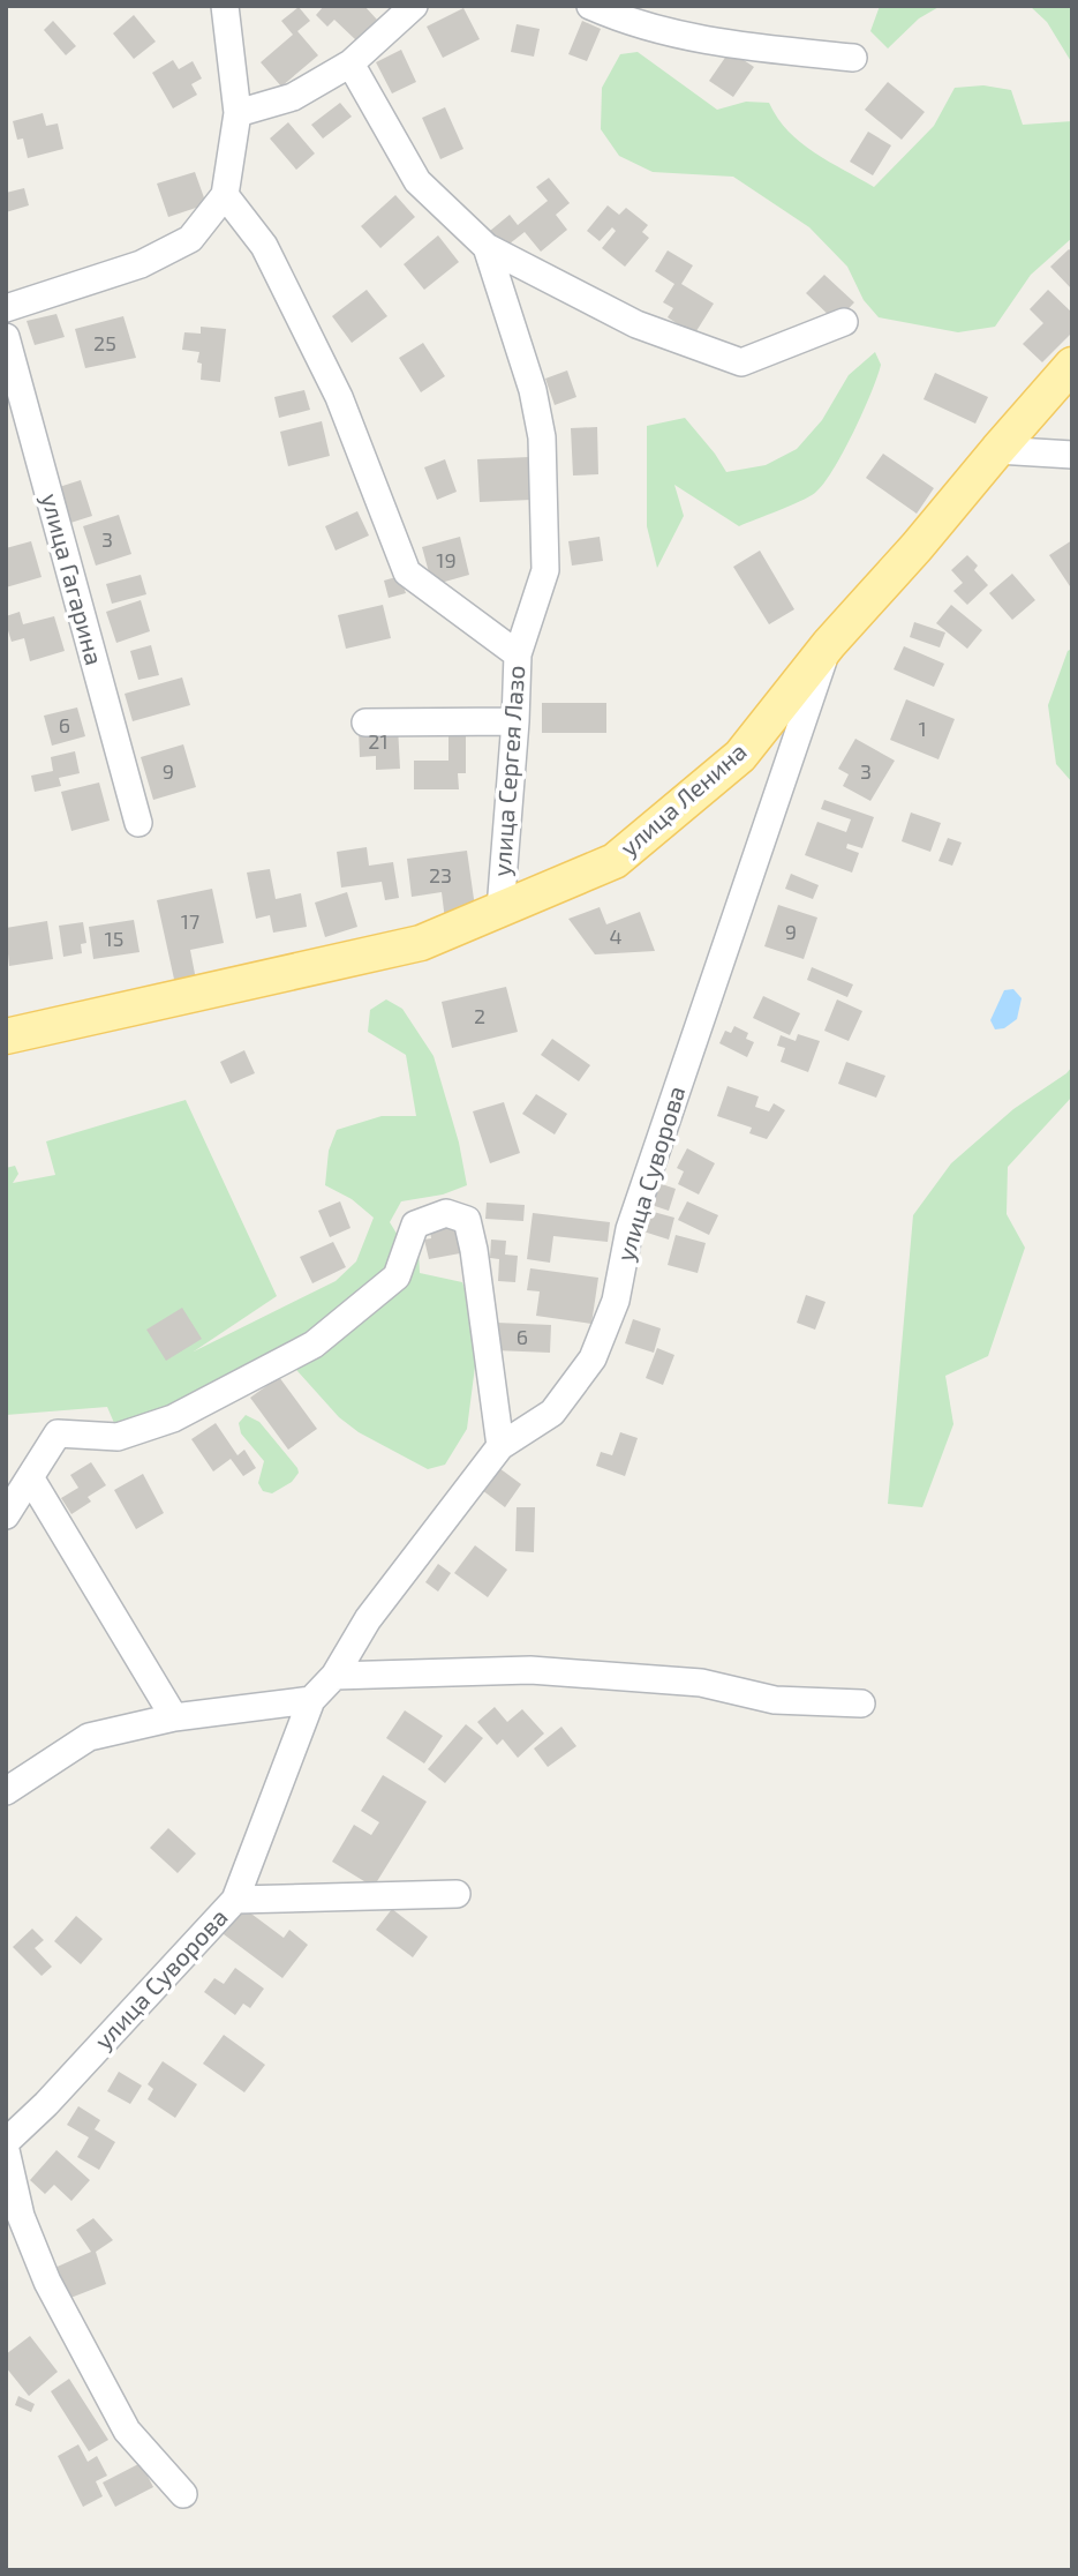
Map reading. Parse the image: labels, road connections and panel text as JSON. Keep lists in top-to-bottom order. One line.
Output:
{"streets":{"main road":["улица Ленина"],"street":["улица Гагарина","улица Сергея Лазо","улица Суворова"]},"crossings":[["улица Сергея Лазо","улица Ленина"],["улица Ленина","улица Суворова"]],"house_numbers":["25","3","19","6","1","21","9","3","23","17","9","4","15","2","6"]}
